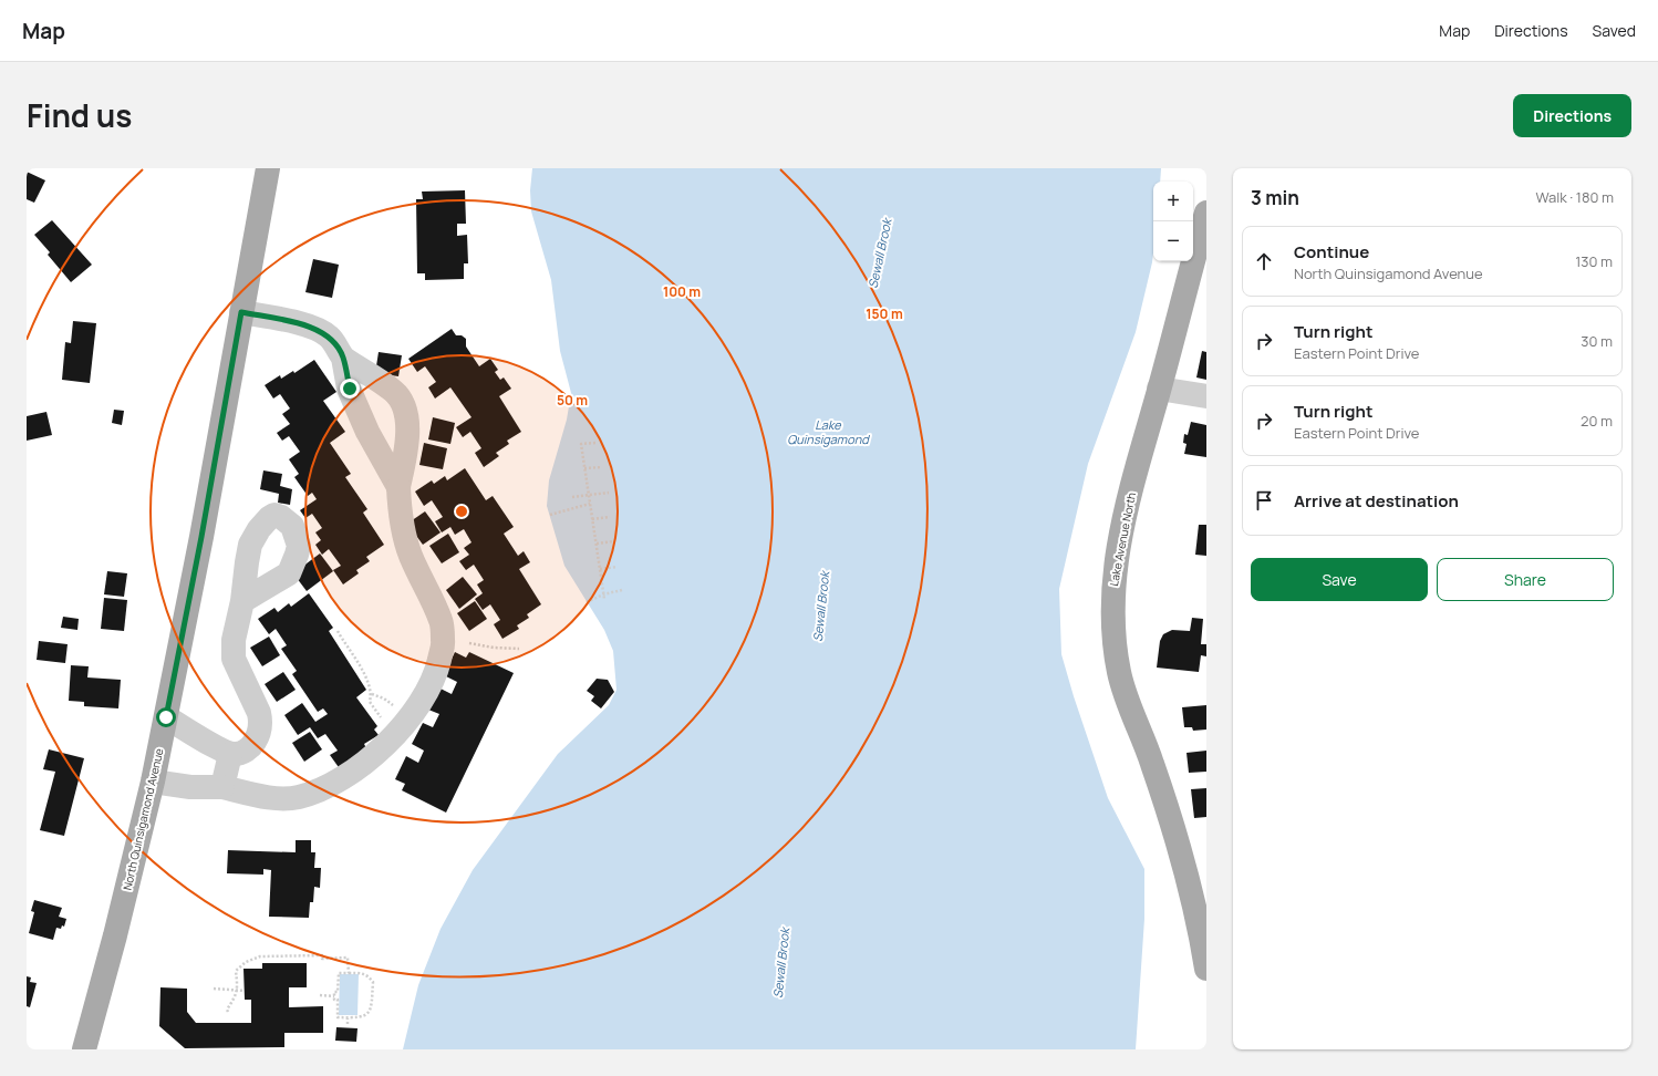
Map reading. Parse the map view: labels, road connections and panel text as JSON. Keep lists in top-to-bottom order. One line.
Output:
{"streets":{"main road":["Lake Avenue North","North Quinsigamond Avenue"]},"water":["Sewall Brook","Lake Quinsigamond"],"page":{"header":"Map","nav":["Map","Directions","Saved"],"title":"Find us","buttons":["Directions",["Save","Share"]],"heading":["3 min","Walk · 180 m"],"map_buttons":["+","−"],"list":[["Continue","North Quinsigamond Avenue","130 m"],["Turn right","Eastern Point Drive","30 m"],["Turn right","Eastern Point Drive","20 m"],"Arrive at destination"]},"rings":["100 m","150 m","50 m"]}
